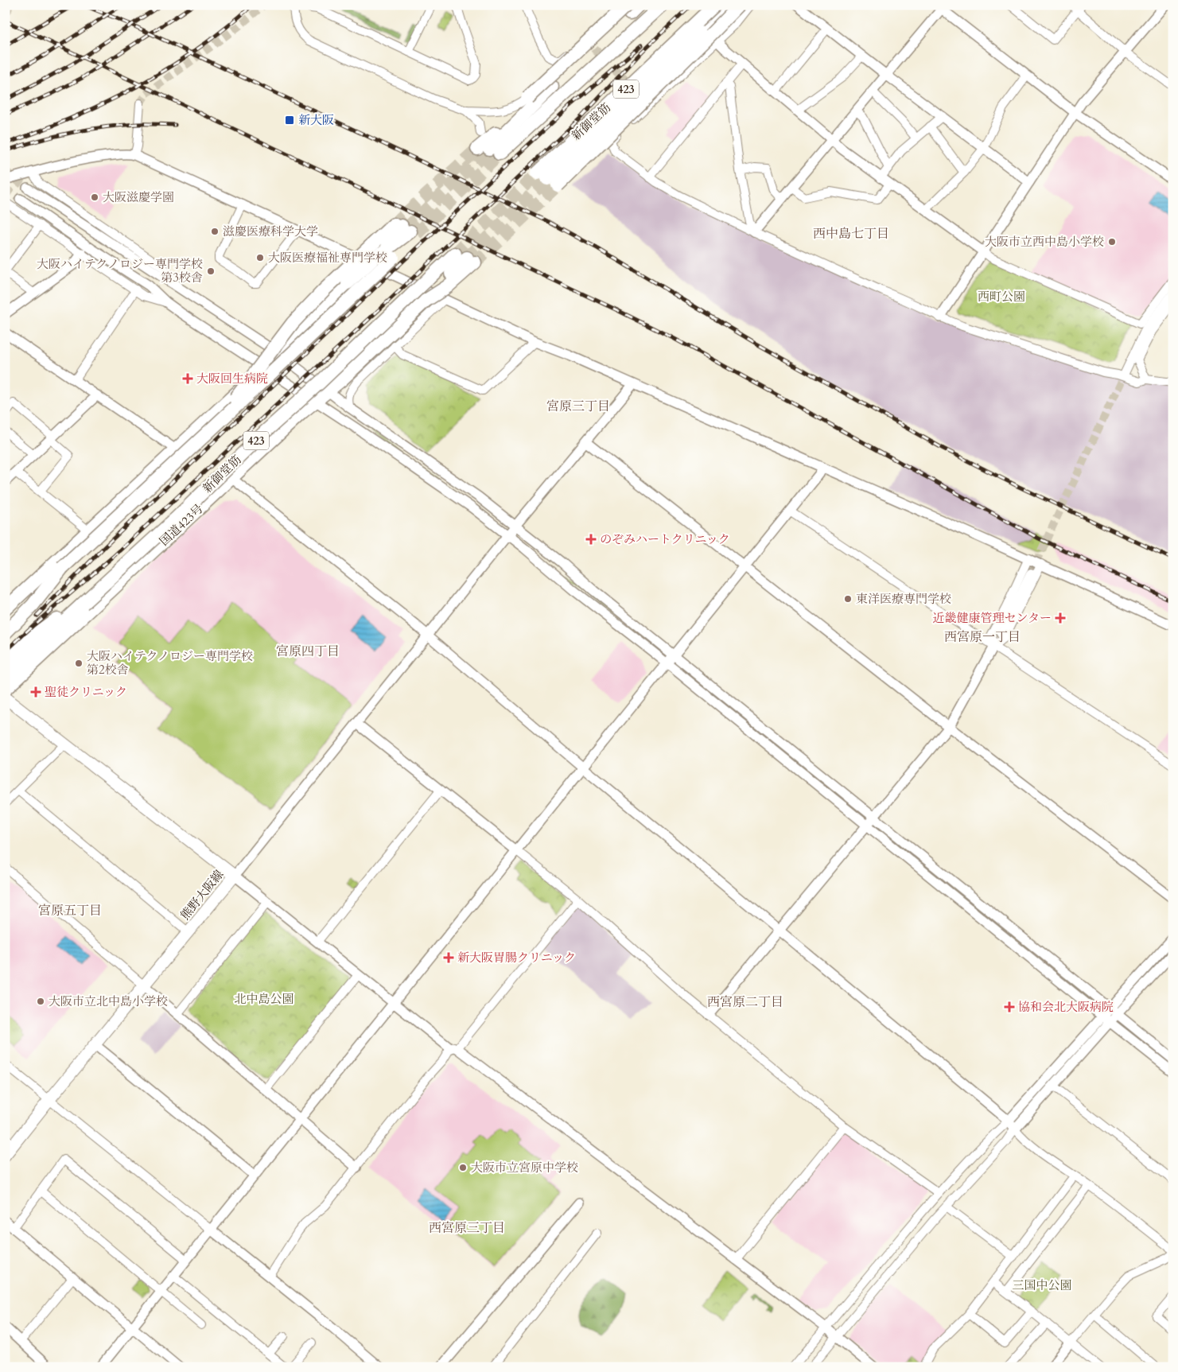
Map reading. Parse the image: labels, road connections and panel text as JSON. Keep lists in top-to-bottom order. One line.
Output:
{"streets":{"highway":["423","新御堂筋","国道423号"],"main road":["熊野大阪線"]},"crossings":[["新御堂筋","国道423号"]],"districts":["西中島七丁目","宮原三丁目","西宮原一丁目","宮原四丁目","宮原五丁目","西宮原二丁目","西宮原三丁目"],"parks":["西町公園","北中島公園","三国中公園"],"places":{"transit":["新大阪"],"other":["大阪滋慶学園","滋慶医療科学大学","大阪市立西中島小学校","大阪医療福祉専門学校","大阪ハイテクノロジー専門学校 第3校舎","東洋医療専門学校","大阪ハイテクノロジー専門学校 第2校舎","大阪市立北中島小学校","大阪市立宮原中学校"],"health":["大阪回生病院","のぞみハートクリニック","近畿健康管理センター","聖徒クリニック","新大阪胃腸クリニック","協和会北大阪病院"]}}
